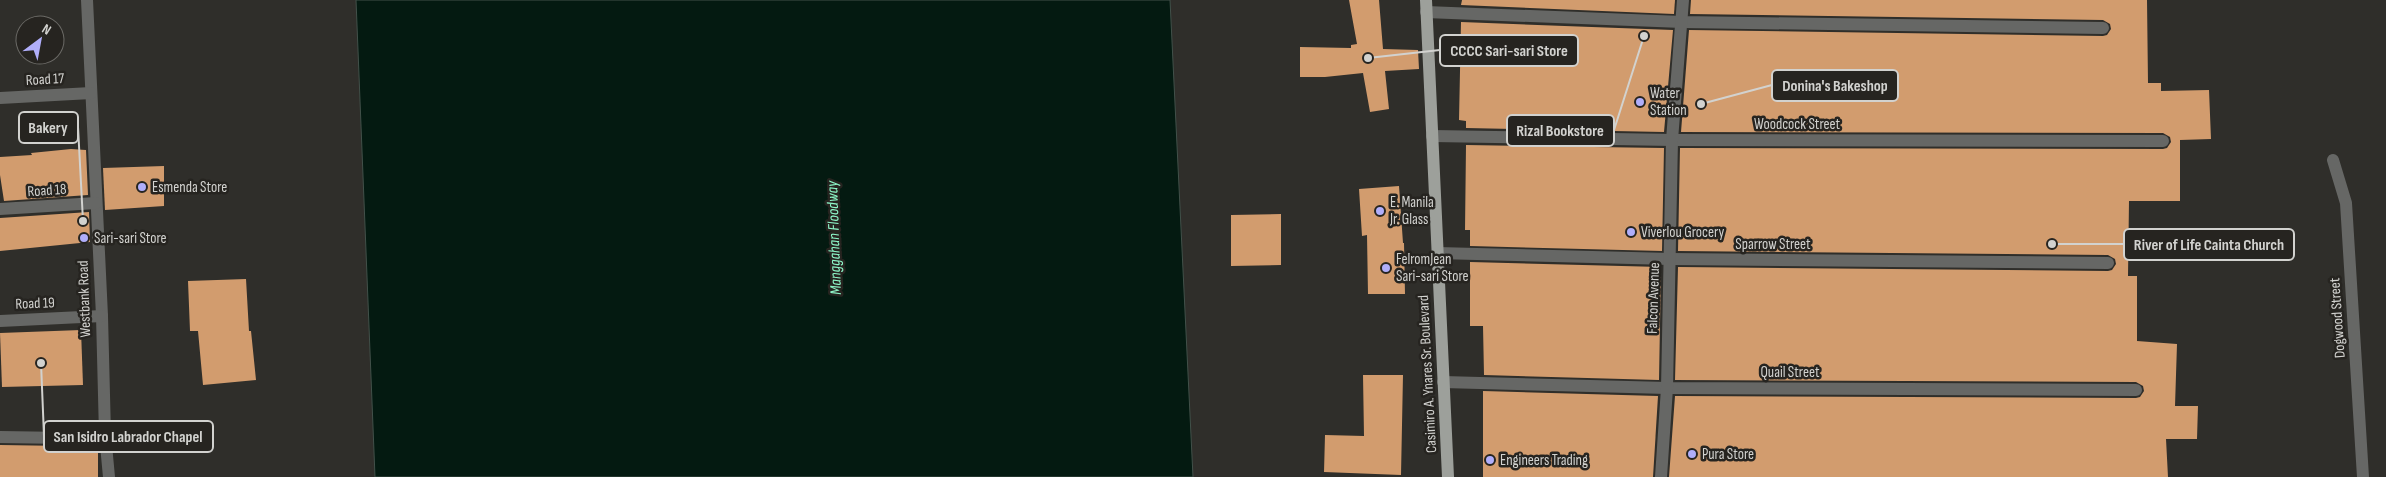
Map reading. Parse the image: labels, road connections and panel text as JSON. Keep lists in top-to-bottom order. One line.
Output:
{"streets":{"main road":["Casimiro A. Ynares Sr. Boulevard"],"street":["Road 17","Woodcock Street","Road 18","Sparrow Street","Falcon Avenue","Westbank Road","Road 19","Dogwood Street","Quail Street"]},"crossings":[["Road 17","Westbank Road"],["Woodcock Street","Falcon Avenue"],["Woodcock Street","Casimiro A. Ynares Sr. Boulevard"],["Road 18","Westbank Road"],["Sparrow Street","Falcon Avenue"],["Sparrow Street","Casimiro A. Ynares Sr. Boulevard"],["Falcon Avenue","Quail Street"],["Westbank Road","Road 19"],["Quail Street","Casimiro A. Ynares Sr. Boulevard"]],"water":["Manggahan Floodway"],"places":["Rizal Bookstore","CCCC Sari-sari Store","Water Station","Donina's Bakeshop","Esmenda Store","E. Manila Jr. Glass","Bakery","Viverlou Grocery","Sari-sari Store","River of Life Cainta Church","FelromJean Sari-sari Store","San Isidro Labrador Chapel","Pura Store","Engineers Trading"],"north":"top right"}
